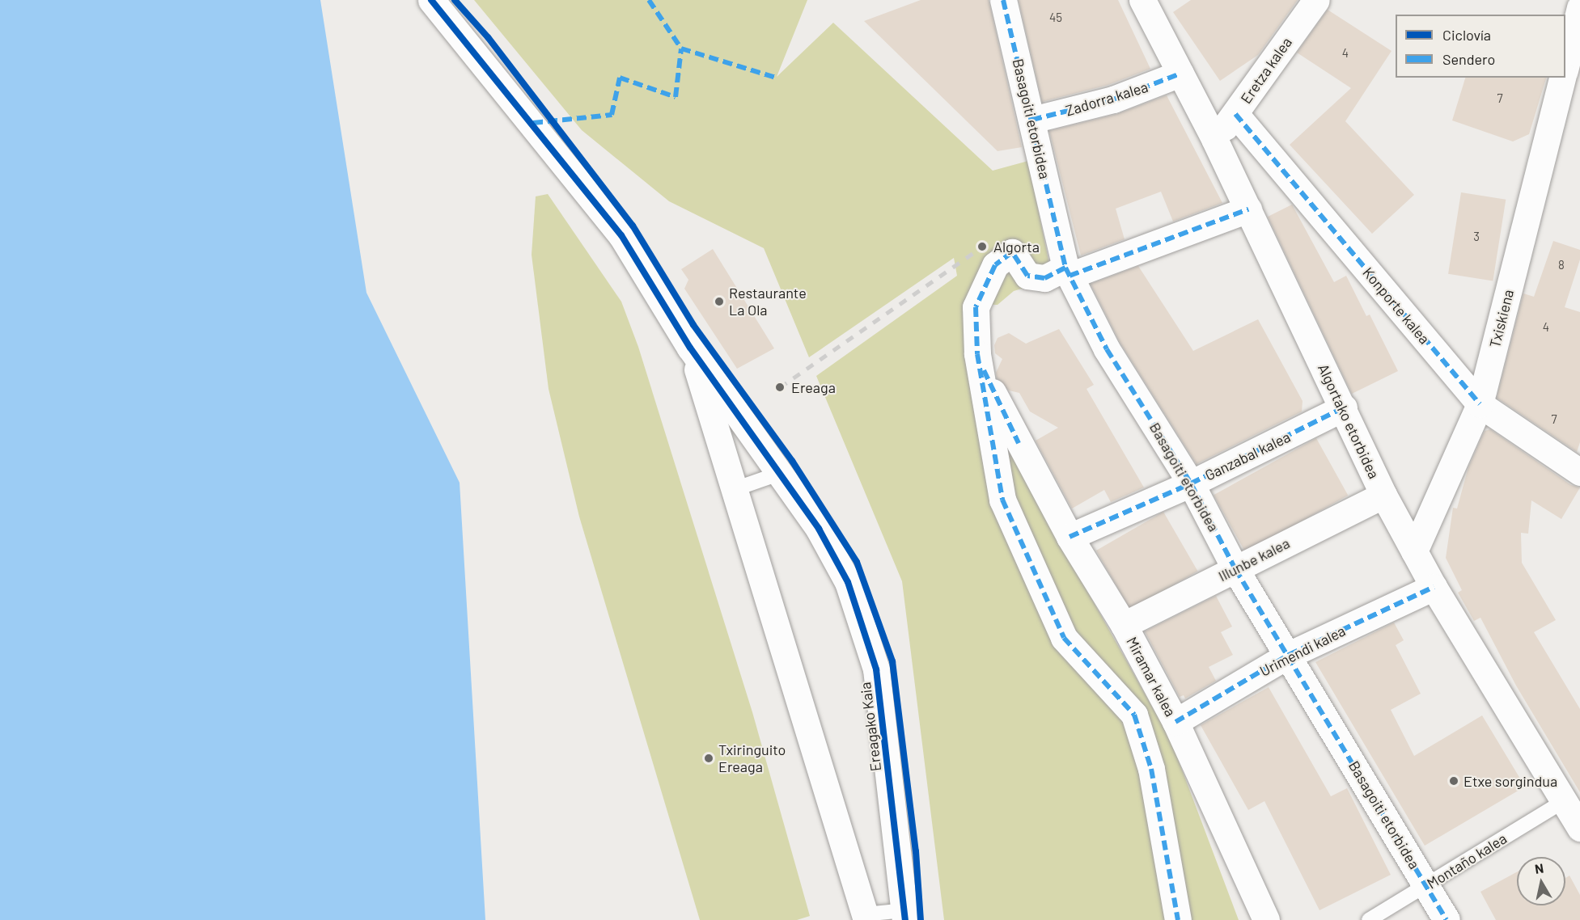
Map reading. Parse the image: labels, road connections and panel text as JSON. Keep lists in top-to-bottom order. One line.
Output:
{"streets":{"street":["Eretza kalea","Zadorra kalea","Basagoiti etorbidea","Konporte kalea","Txiskiena","Algortako etorbidea","Ganzabal kalea","Illunbe kalea","Urimendi kalea","Miramar kalea","Ereagako Kaia"],"lane":["Montaño kalea"]},"crossings":[["Eretza kalea","Konporte kalea"],["Eretza kalea","Algortako etorbidea"],["Zadorra kalea","Basagoiti etorbidea"],["Zadorra kalea","Algortako etorbidea"],["Basagoiti etorbidea","Ganzabal kalea"],["Basagoiti etorbidea","Illunbe kalea"],["Basagoiti etorbidea","Urimendi kalea"],["Basagoiti etorbidea","Montaño kalea"],["Konporte kalea","Txiskiena"],["Txiskiena","Algortako etorbidea"],["Algortako etorbidea","Ganzabal kalea"],["Algortako etorbidea","Illunbe kalea"],["Algortako etorbidea","Urimendi kalea"],["Algortako etorbidea","Montaño kalea"],["Ganzabal kalea","Miramar kalea"],["Illunbe kalea","Miramar kalea"],["Urimendi kalea","Miramar kalea"]],"places":["Algorta","Restaurante La Ola","Ereaga","Txiringuito Ereaga","Etxe sorgindua"],"house_numbers":["45","4","7","3","8","4","7"],"legend":["Ciclovía","Sendero"],"north":"top"}
